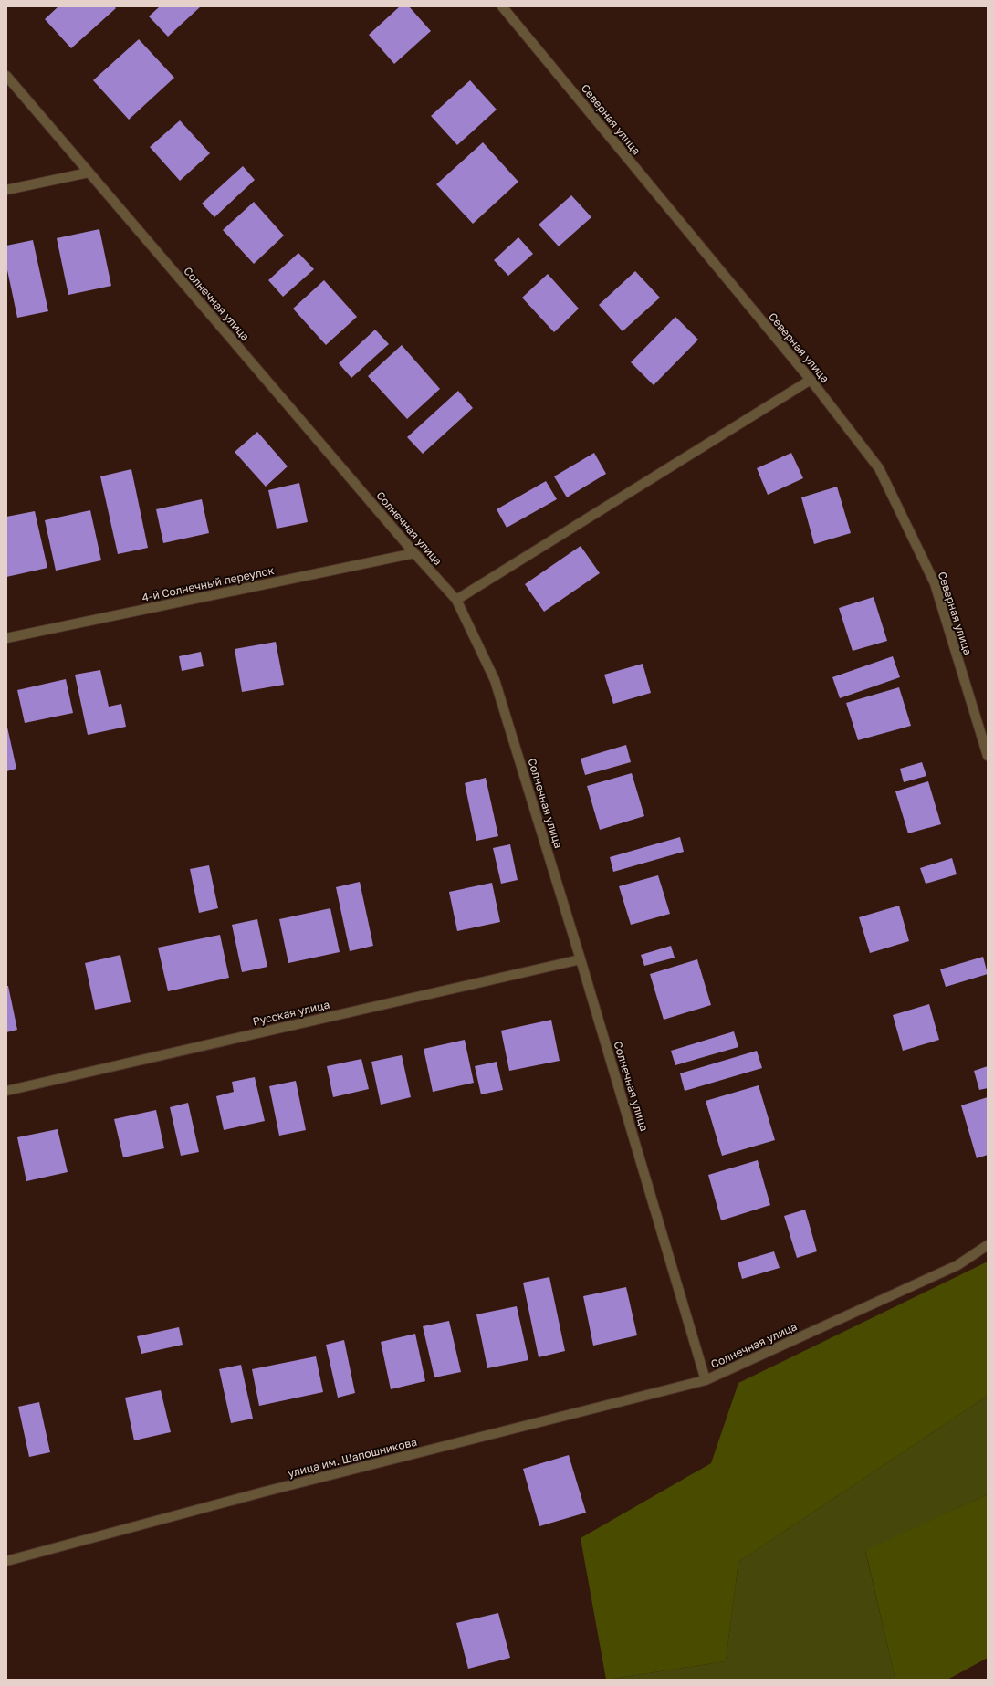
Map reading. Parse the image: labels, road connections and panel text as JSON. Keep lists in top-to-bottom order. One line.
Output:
{"streets":{"street":["Северная улица","Солнечная улица","4-й Солнечный переулок","Русская улица","улица им. Шапошникова"]},"crossings":[["Солнечная улица","4-й Солнечный переулок"],["Солнечная улица","Русская улица"],["Солнечная улица","улица им. Шапошникова"]]}
